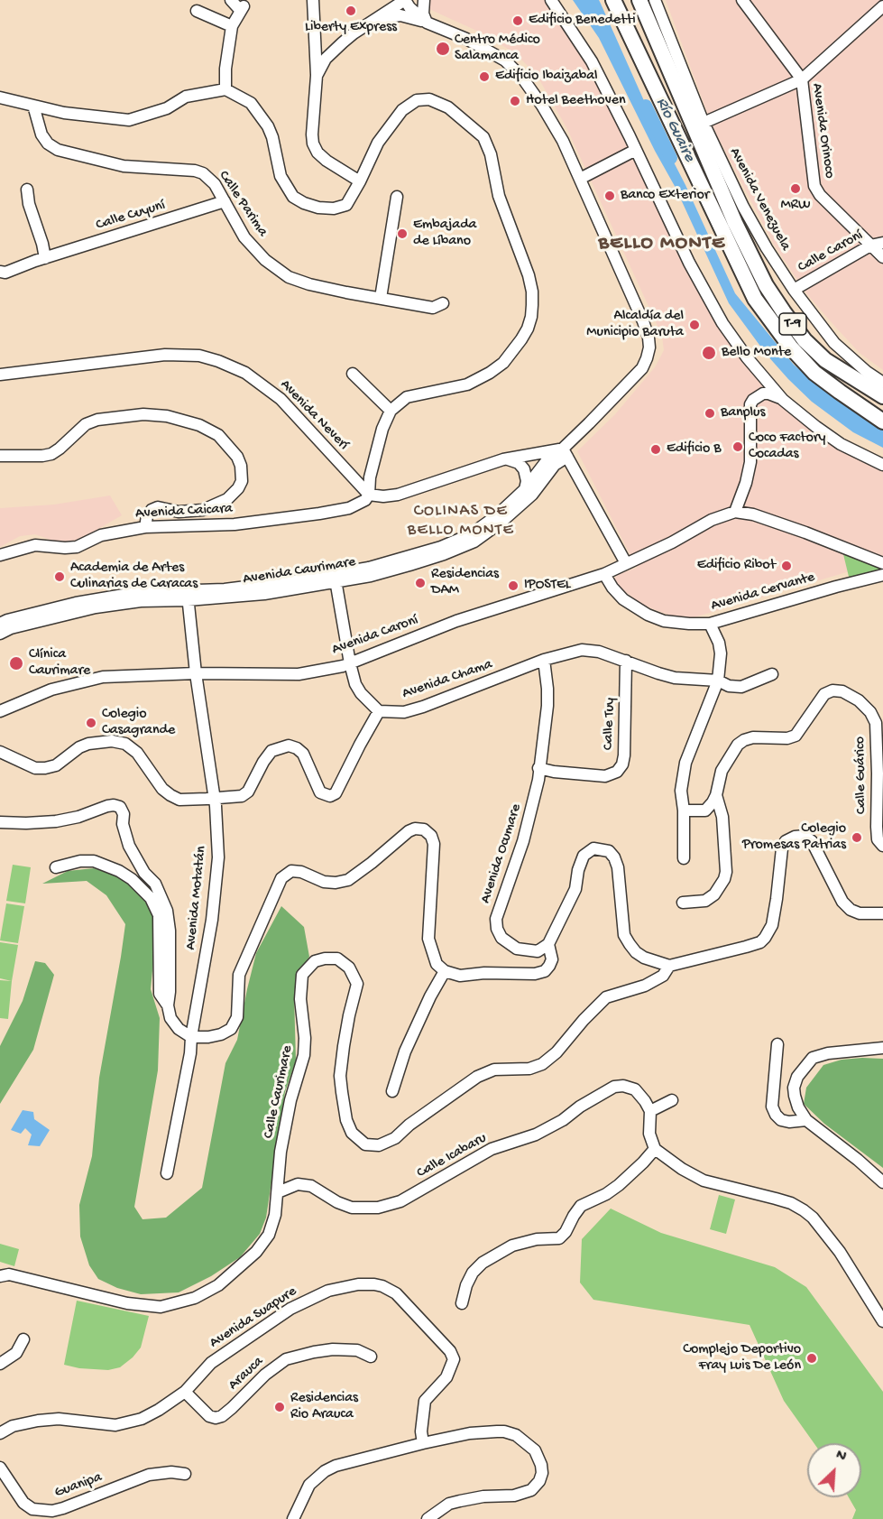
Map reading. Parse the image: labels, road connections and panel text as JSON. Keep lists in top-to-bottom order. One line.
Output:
{"streets":{"highway":["T-9"],"street":["Avenida Orinoco","Avenida Venezuela","Calle Parima","Calle Cuyuní","Calle Caroní","Avenida Neverí","Avenida Caicara","Avenida Caurimare","Avenida Cervante","Avenida Caroní","Avenida Chama","Calle Tuy","Calle Guárico","Avenida Ocumare","Avenida Motatán","Calle Caurimare","Calle Icabaru","Avenida Suapure","Arauca","Guanipa"]},"crossings":[["Avenida Orinoco","Calle Caroní"],["Avenida Venezuela","Calle Caroní"],["Calle Parima","Calle Cuyuní"],["Avenida Neverí","Avenida Caicara"],["Avenida Caurimare","Avenida Motatán"],["Avenida Cervante","Avenida Caroní"],["Avenida Caroní","Avenida Motatán"],["Avenida Chama","Calle Tuy"],["Avenida Chama","Avenida Ocumare"],["Calle Tuy","Avenida Ocumare"],["Calle Caurimare","Calle Icabaru"],["Avenida Suapure","Arauca"]],"districts":["BELLO MONTE","COLINAS DE BELLO MONTE"],"water":["Río Guaire"],"places":["Liberty Express","Edificio Benedetti","Centro Médico Salamanca","Edificio Ibaizabal","Hotel Beethoven","MRW","Banco Exterior","Embajada de Líbano","Alcaldía del Municipio Baruta","Bello Monte","Banplus","Coco Factory Cocadas","Edificio B","Edificio Ribot","Academia de Artes Culinarias de Caracas","Residencias DAM","IPOSTEL","Clínica Caurimare","Colegio Casagrande","Colegio Promesas Patrias","Complejo Deportivo Fray Luis De León","Residencias Rio Arauca"],"north":"top right"}
